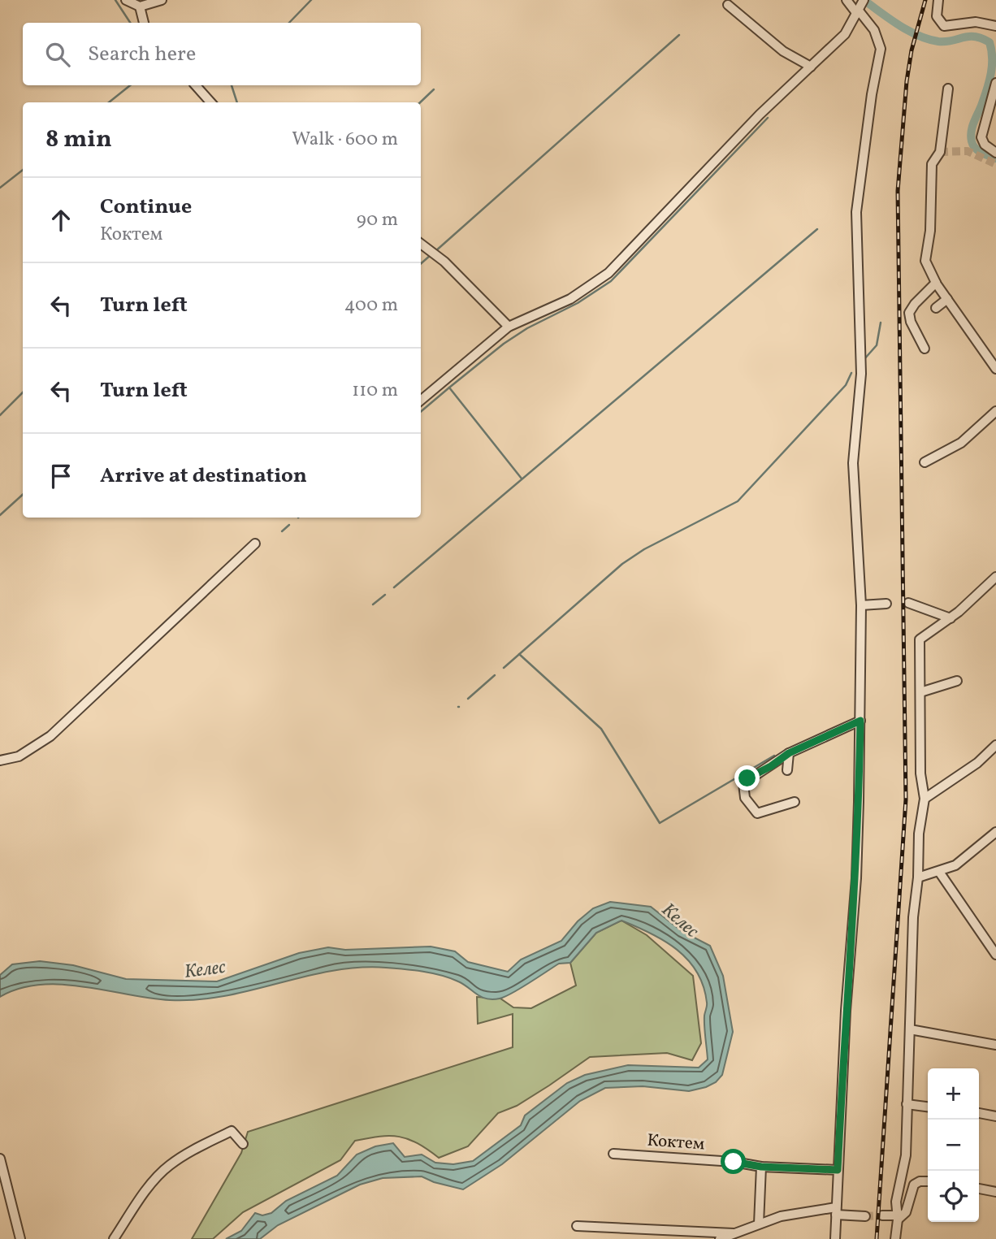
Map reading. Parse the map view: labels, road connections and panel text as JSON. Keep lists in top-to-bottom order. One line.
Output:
{"streets":{"street":["Коктем"]},"water":["Келес"],"page":{"search":"Search here","heading":["8 min","Walk · 600 m"],"list":[["Continue","Коктем","90 m"],["Turn left","400 m"],["Turn left","110 m"],"Arrive at destination"],"map_buttons":["+","−"]}}
